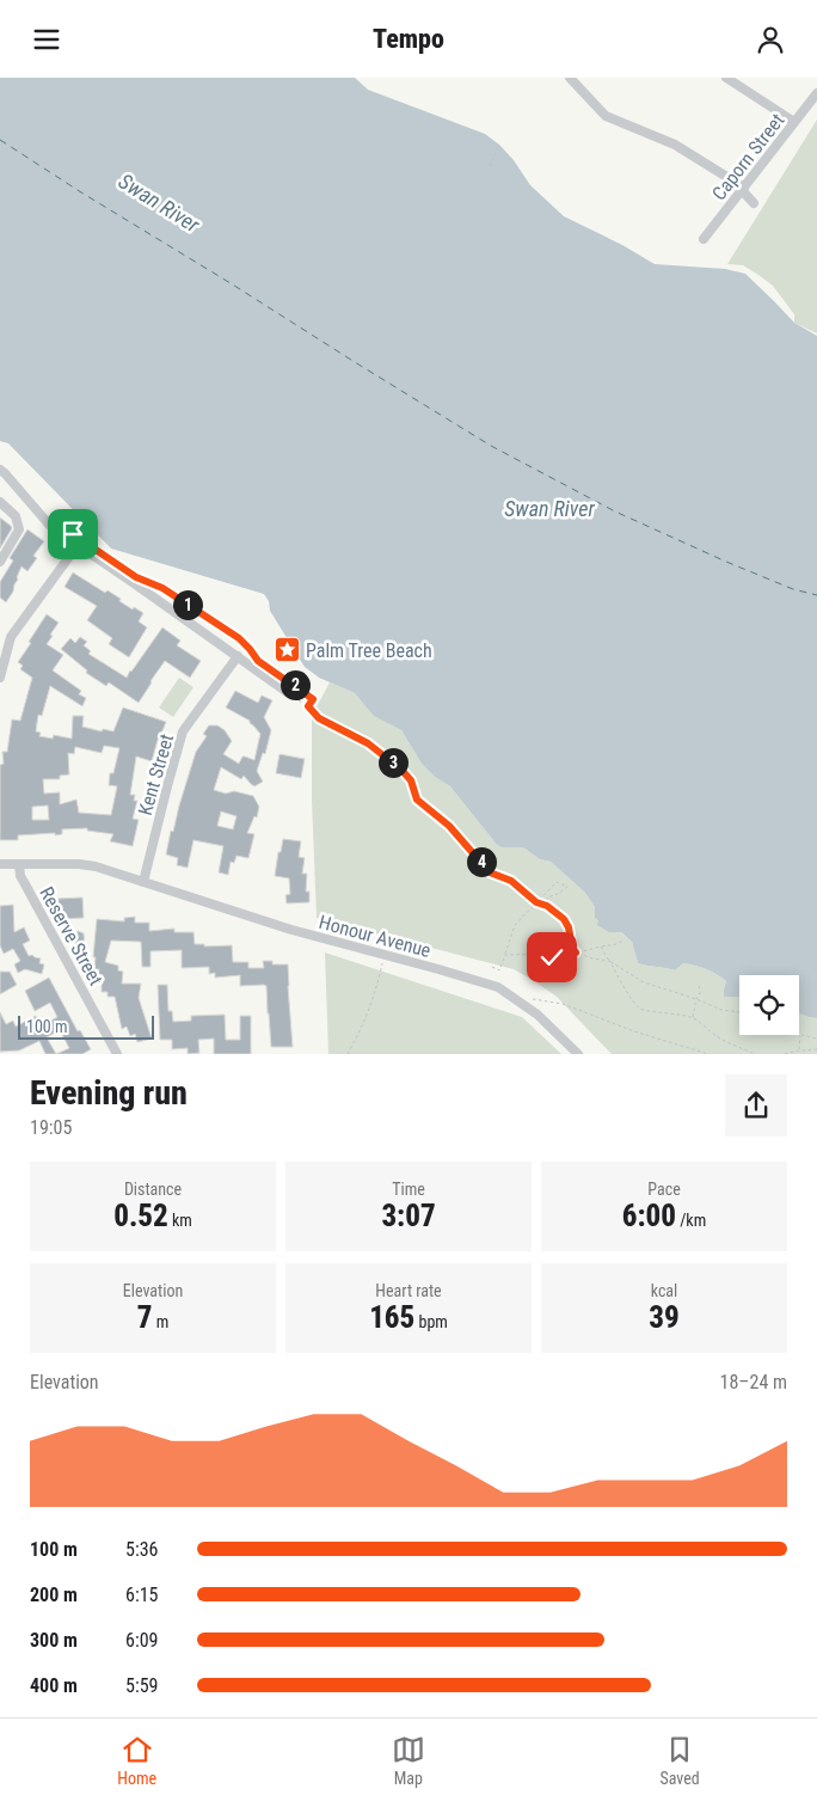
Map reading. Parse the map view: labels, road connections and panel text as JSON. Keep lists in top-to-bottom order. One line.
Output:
{"streets":{"street":["Caporn Street","Kent Street","Reserve Street","Honour Avenue"]},"crossings":[["Kent Street","Honour Avenue"],["Reserve Street","Honour Avenue"]],"water":["Swan River"],"places":{"place":["Palm Tree Beach"]},"scale_bar":"100 m","page":{"header":"Tempo","pins":["1","2","3","4"],"scale":"100 m","heading":["Evening run","19:05"],"stats":[["Distance","0.52 km"],["Time","3:07"],["Pace","6:00 /km"],["Elevation","7 m"],["Heart rate","165 bpm"],["kcal","39"]],"chart":["Elevation","18–24 m"],"list":[{"name":"100 m","note":"5:36"},{"name":"200 m","note":"6:15"},{"name":"300 m","note":"6:09"},{"name":"400 m","note":"5:59"}],"tabs":["Home","Map","Saved"]}}
